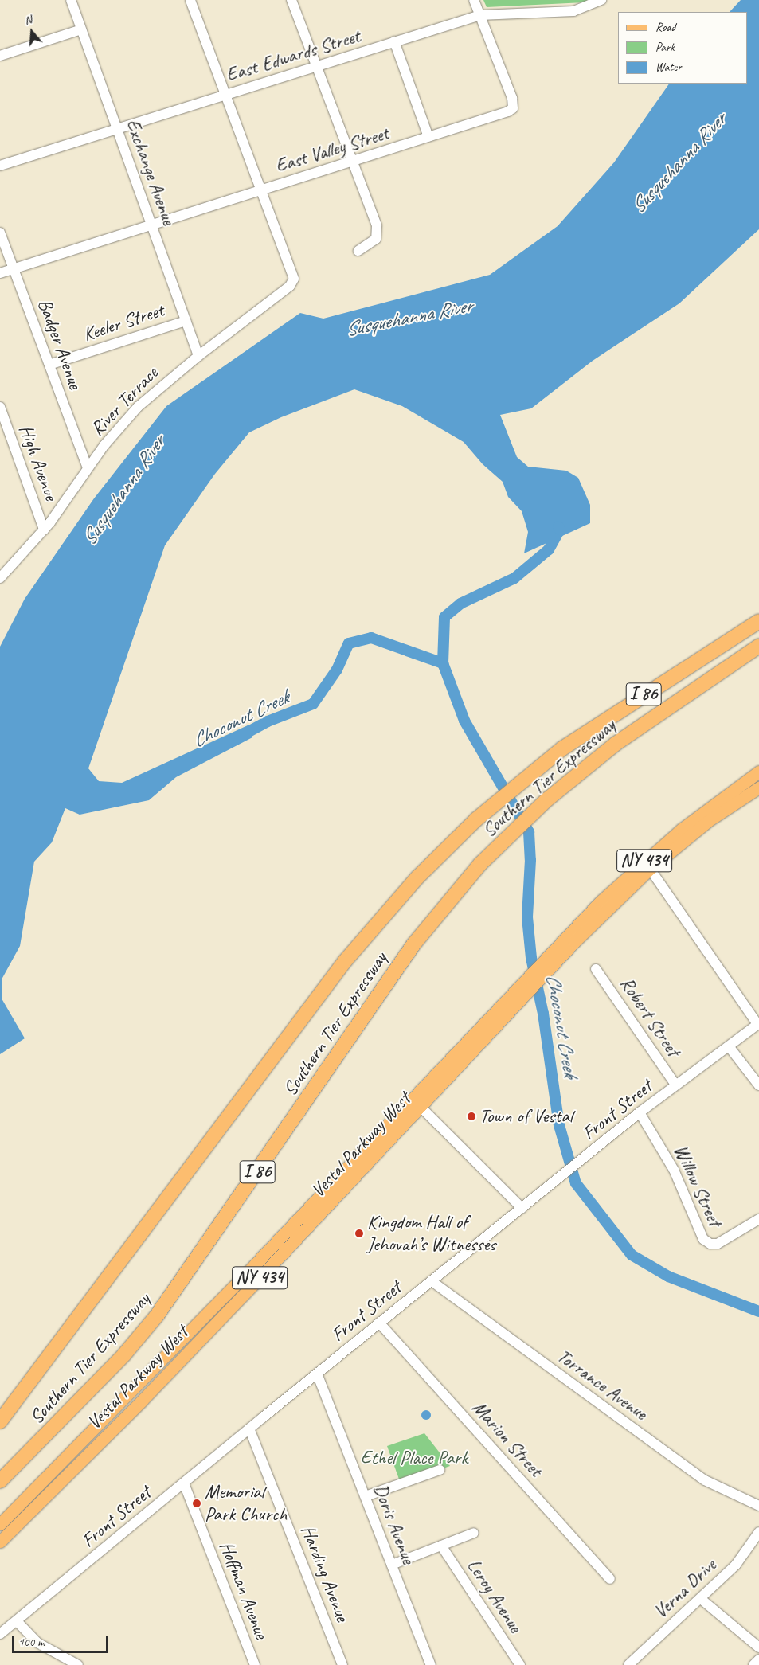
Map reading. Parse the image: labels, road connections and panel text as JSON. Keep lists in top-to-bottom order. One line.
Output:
{"streets":{"highway":["I 86","Southern Tier Expressway"],"main road":["NY 434","Vestal Parkway West"],"street":["East Edwards Street","East Valley Street","Exchange Avenue","Keeler Street","Badger Avenue","River Terrace","High Avenue","Robert Street","Front Street","Willow Street","Torrance Avenue","Marion Street","Doris Avenue","Harding Avenue","Verna Drive","Hoffman Avenue","Leroy Avenue"]},"crossings":[["East Edwards Street","East Valley Street"],["East Edwards Street","Exchange Avenue"],["East Valley Street","Exchange Avenue"],["East Valley Street","Badger Avenue"],["East Valley Street","River Terrace"],["Exchange Avenue","Keeler Street"],["Exchange Avenue","River Terrace"],["Keeler Street","Badger Avenue"],["Badger Avenue","River Terrace"],["River Terrace","High Avenue"],["Robert Street","Front Street"],["Front Street","Willow Street"],["Front Street","Torrance Avenue"],["Front Street","Marion Street"],["Front Street","Doris Avenue"],["Front Street","Harding Avenue"],["Front Street","Hoffman Avenue"]],"water":["Susquehanna River","Choconut Creek"],"parks":["Ethel Place Park"],"places":["Town of Vestal","Kingdom Hall of Jehovah’s Witnesses","Memorial Park Church"],"legend":["Road","Park","Water"],"scale_bar":"100 m","north":"top"}
